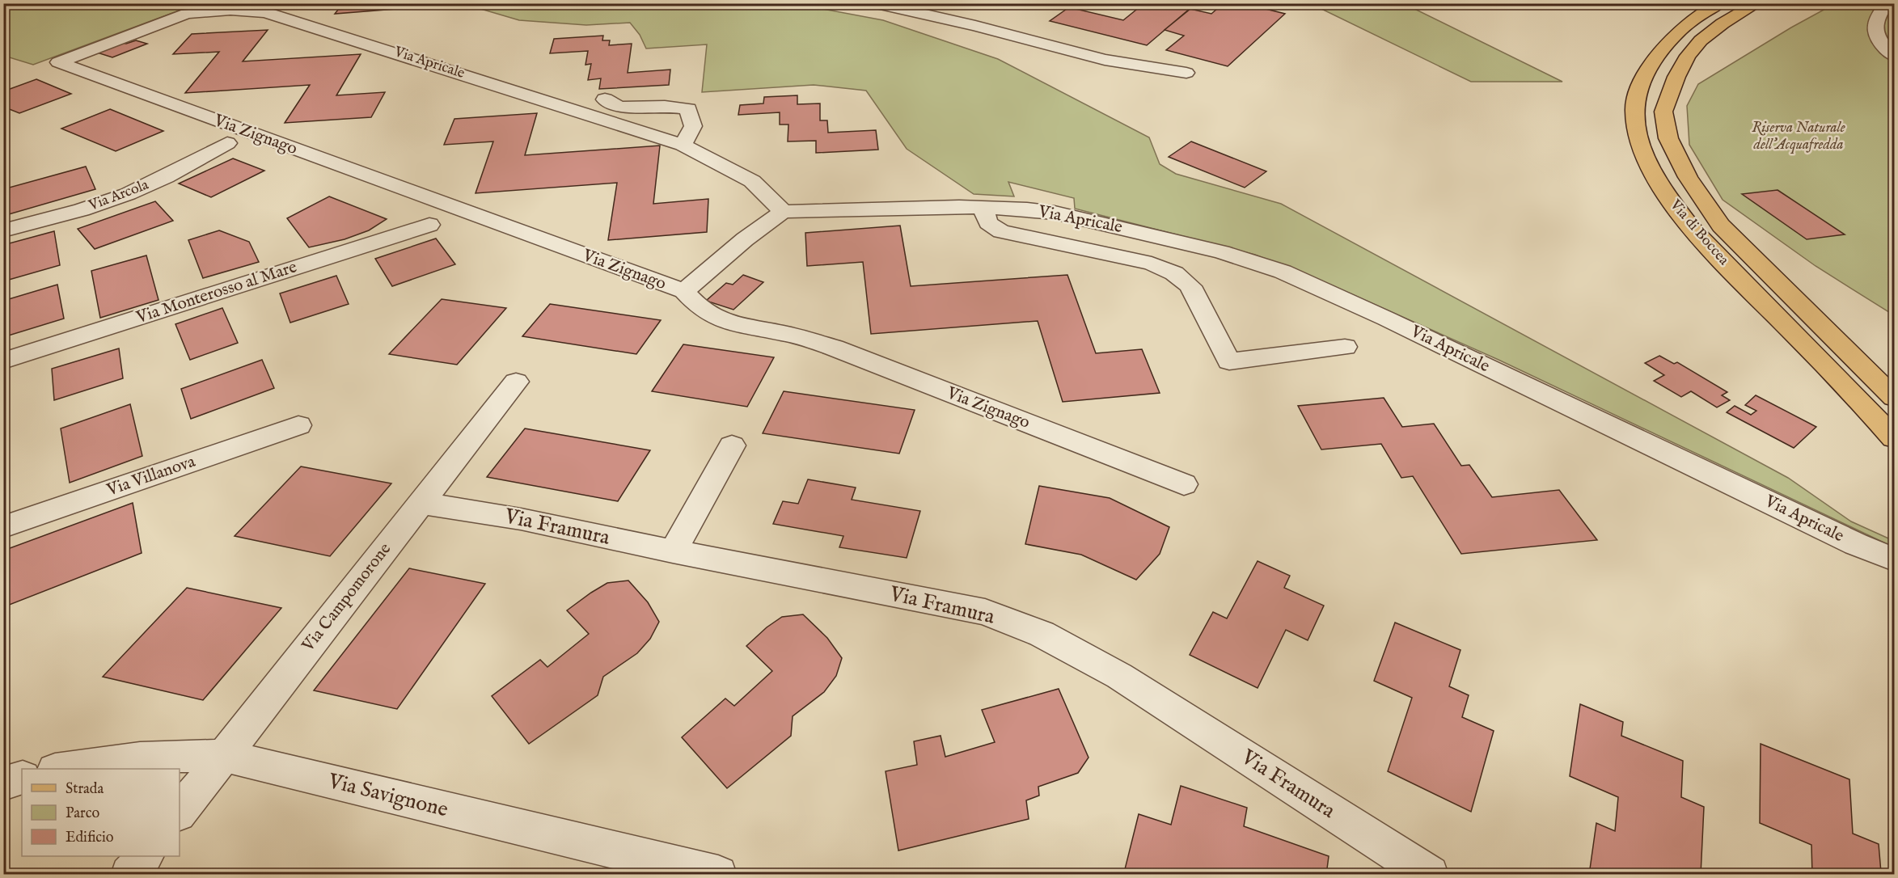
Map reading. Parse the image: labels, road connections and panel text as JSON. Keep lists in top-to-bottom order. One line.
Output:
{"streets":{"main road":["Via di Boccea"],"street":["Via Apricale","Via Zignago","Via Arcola","Via Monterosso al Mare","Via Villanova","Via Framura","Via Campomorone","Via Savignone"]},"crossings":[["Via Apricale","Via Zignago"],["Via Framura","Via Campomorone"],["Via Campomorone","Via Savignone"]],"parks":["Riserva Naturale dell'Acquafredda"],"legend":["Strada","Parco","Edificio"]}
